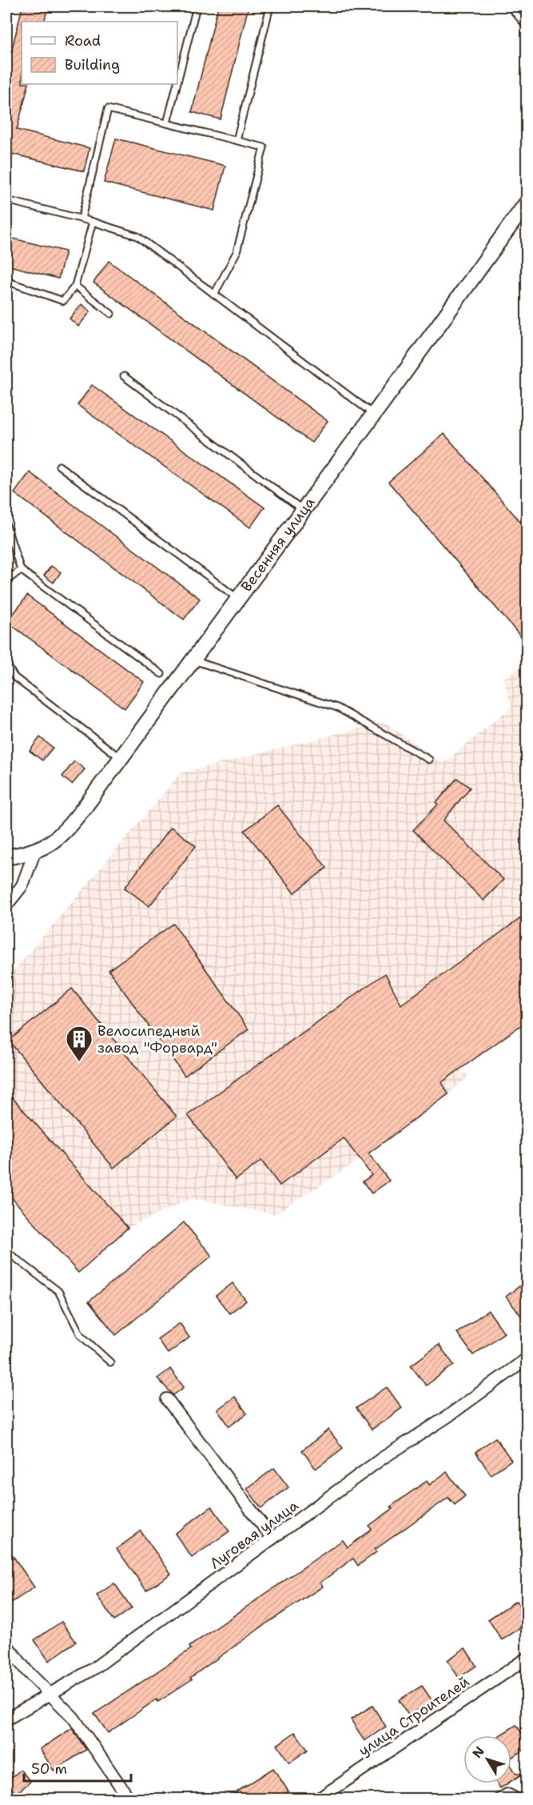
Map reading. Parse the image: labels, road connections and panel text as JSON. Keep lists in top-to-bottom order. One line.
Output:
{"streets":{"street":["Весенняя улица","Луговая улица","улица Строителей"]},"places":{"building":["Велосипедный завод \"Форвард\""]},"legend":["Road","Building"],"scale_bar":"50 m","north":"top left"}
